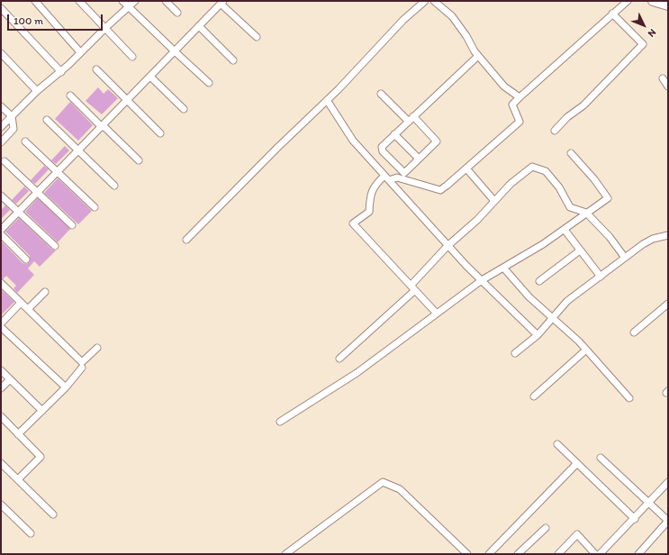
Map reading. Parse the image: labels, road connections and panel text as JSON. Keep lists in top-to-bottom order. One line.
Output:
{"scale_bar":"100 m","north":"bottom right"}
